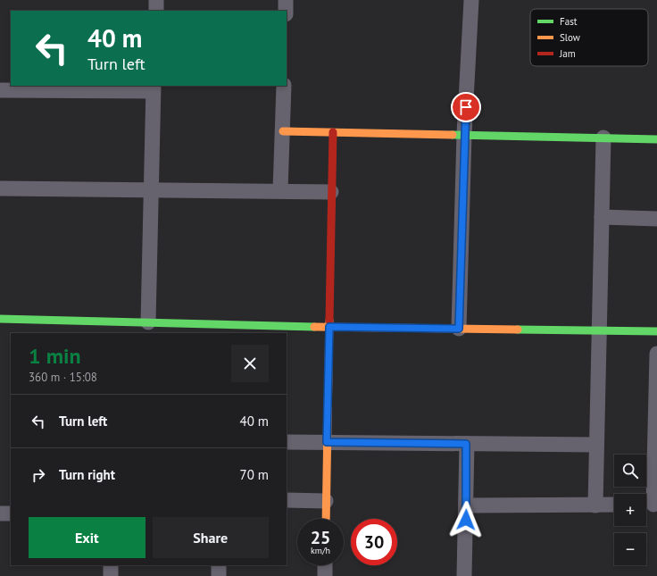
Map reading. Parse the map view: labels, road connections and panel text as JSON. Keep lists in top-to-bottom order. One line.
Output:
{"legend":["Fast","Slow","Jam"],"page":{"turn":["40 m","Turn left"],"heading":["1 min","360 m · 15:08"],"list":[{"name":"Turn left","value":"40 m"},{"name":"Turn right","value":"70 m"}],"map_buttons":["+","−"],"buttons":["Exit","Share"],"speed":"25 km/h","limit":"30"}}
